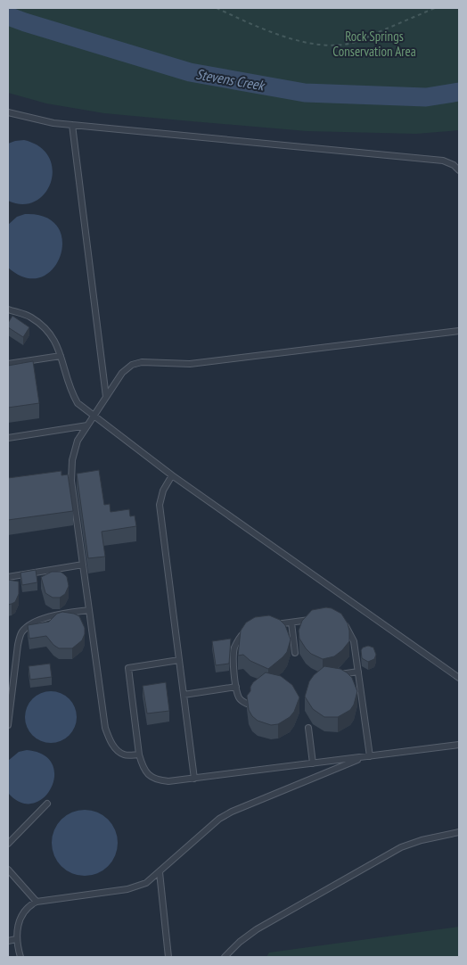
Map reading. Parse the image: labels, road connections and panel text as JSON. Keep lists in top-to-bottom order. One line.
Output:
{"water":["Stevens Creek"],"parks":["Rock Springs Conservation Area"]}
